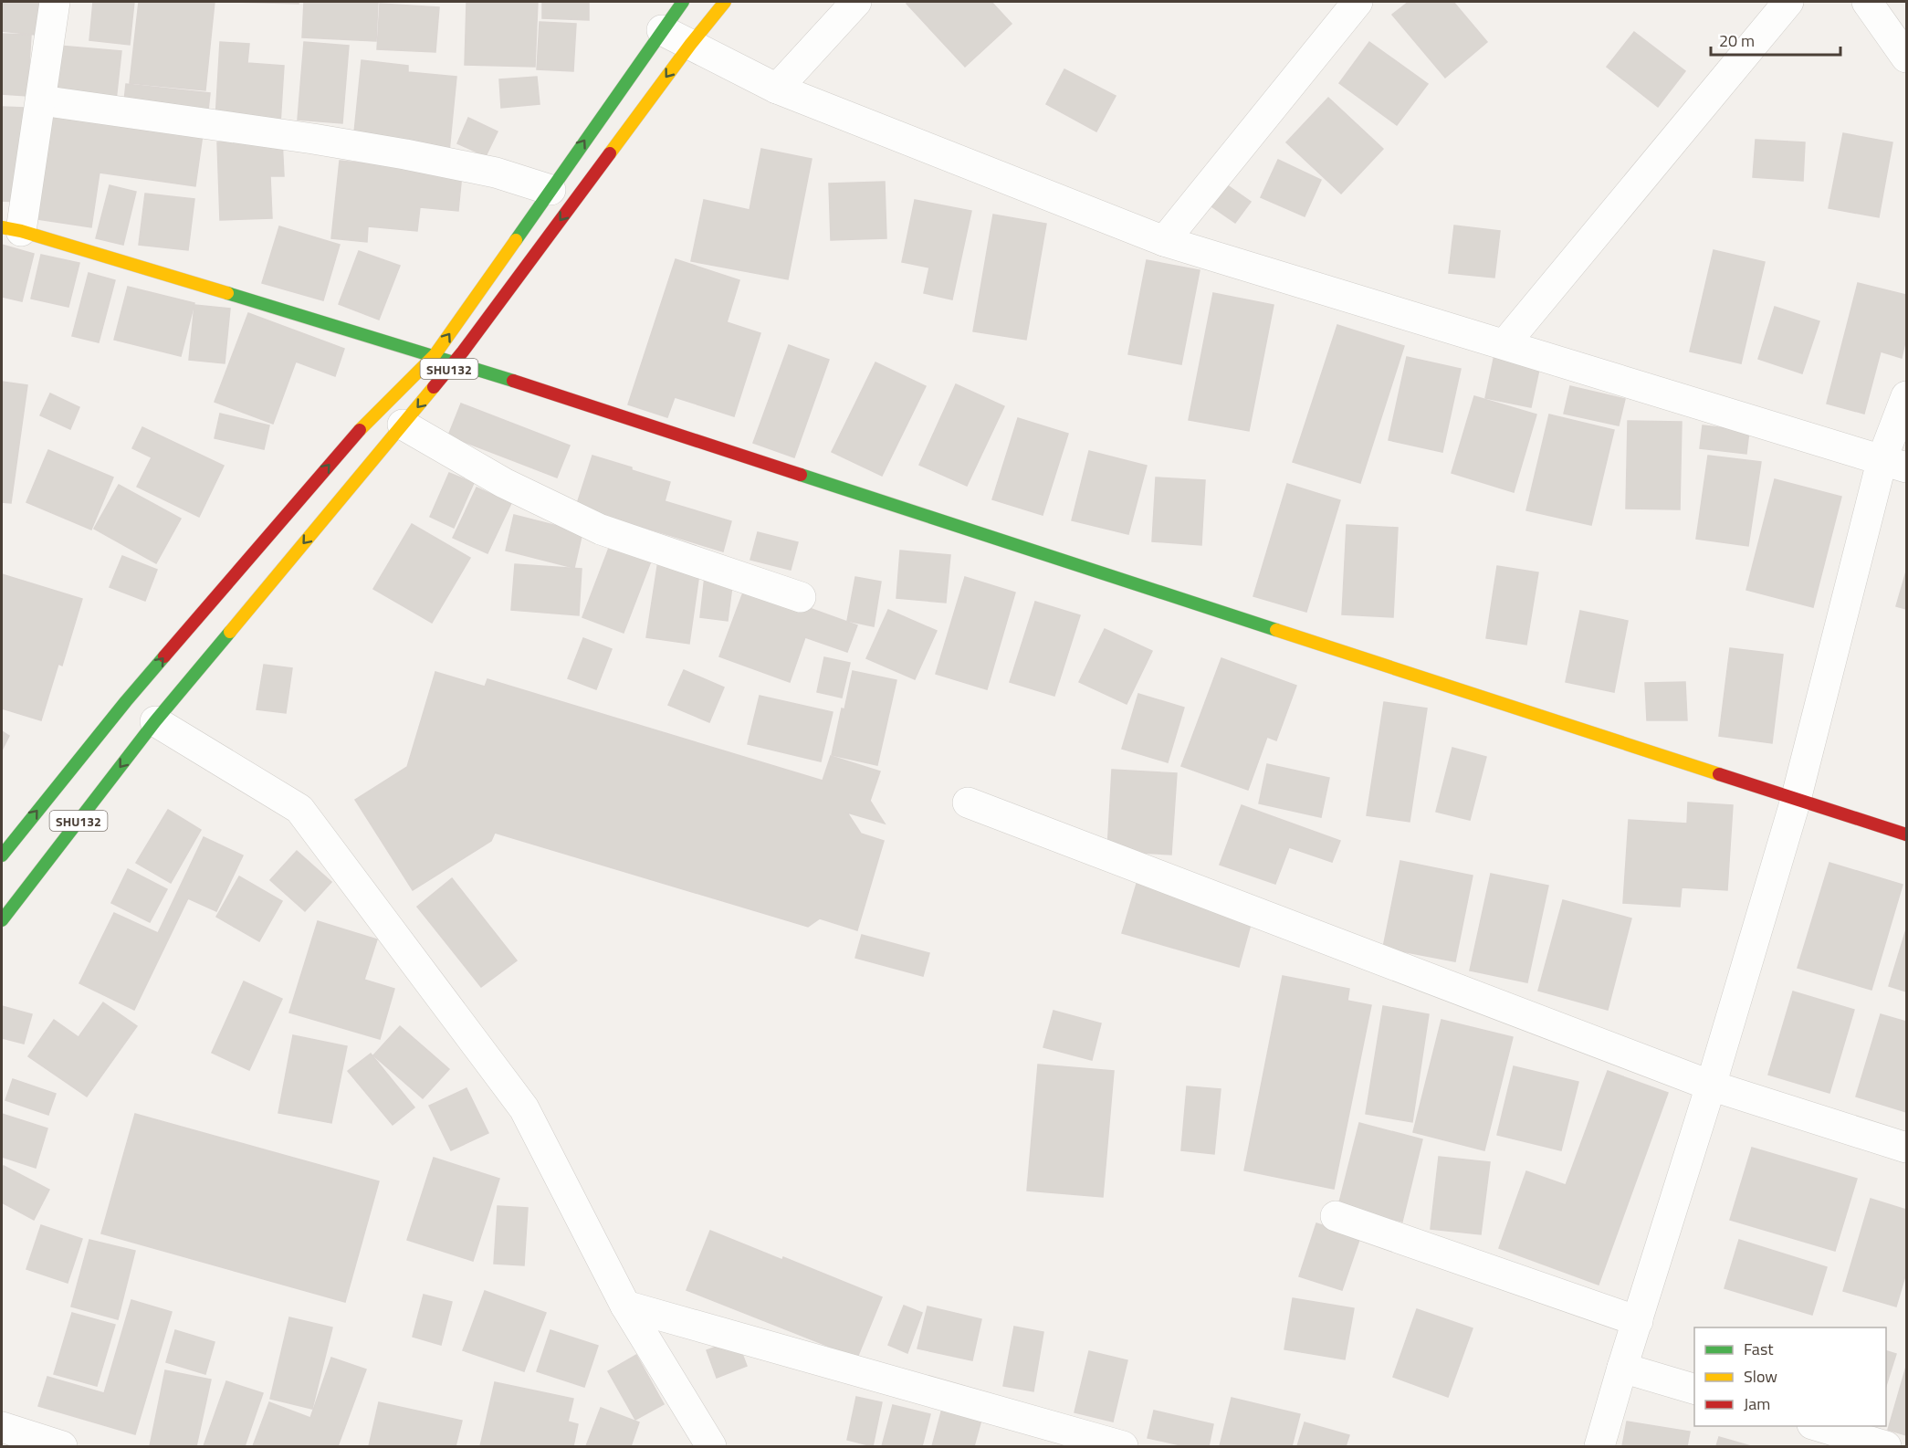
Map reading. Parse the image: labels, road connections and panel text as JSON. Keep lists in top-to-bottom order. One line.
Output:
{"streets":{"main road":["SHU132"]},"legend":["Fast","Slow","Jam"],"scale_bar":"20 m"}
